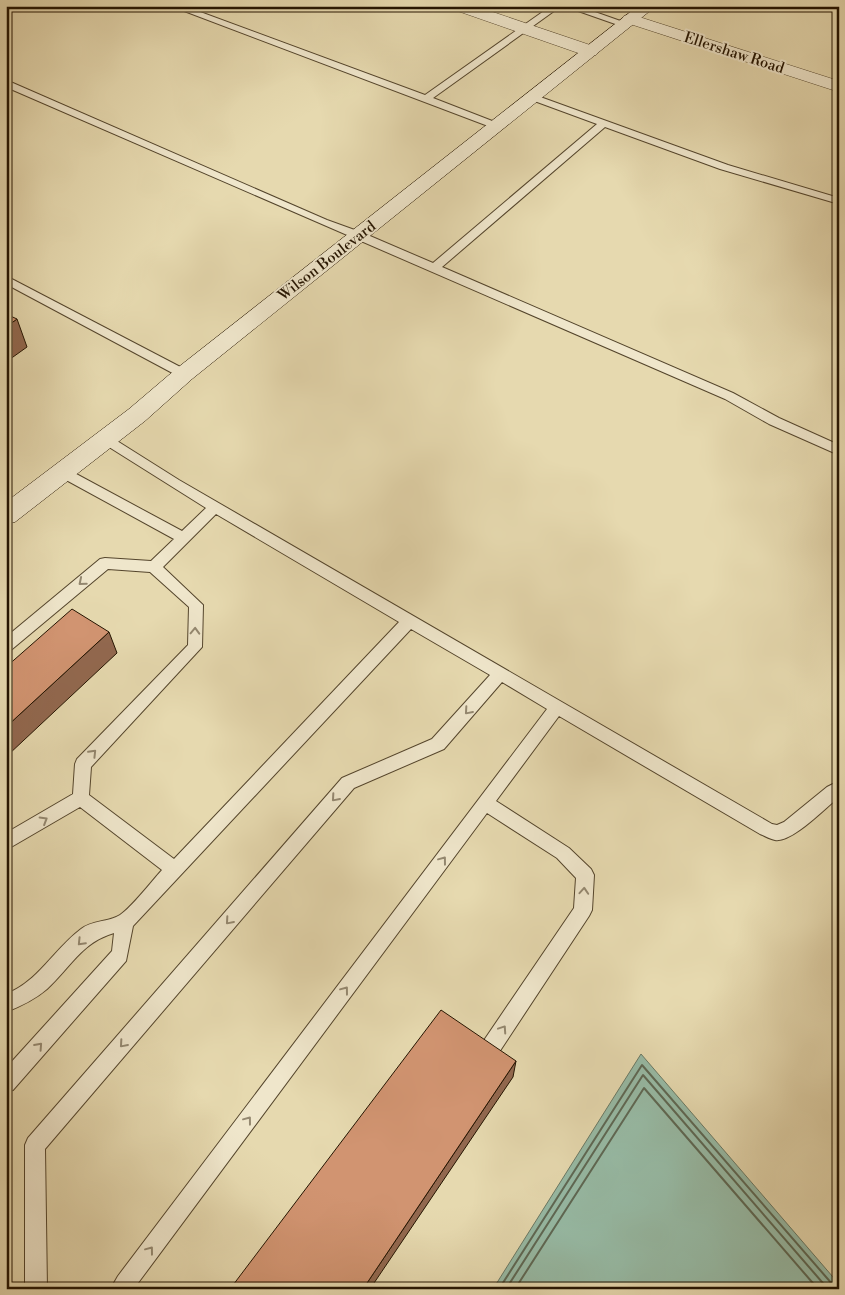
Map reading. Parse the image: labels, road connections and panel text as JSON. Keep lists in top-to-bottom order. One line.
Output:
{"streets":{"main road":["Ellershaw Road","Wilson Boulevard"]},"crossings":[["Ellershaw Road","Wilson Boulevard"]]}
